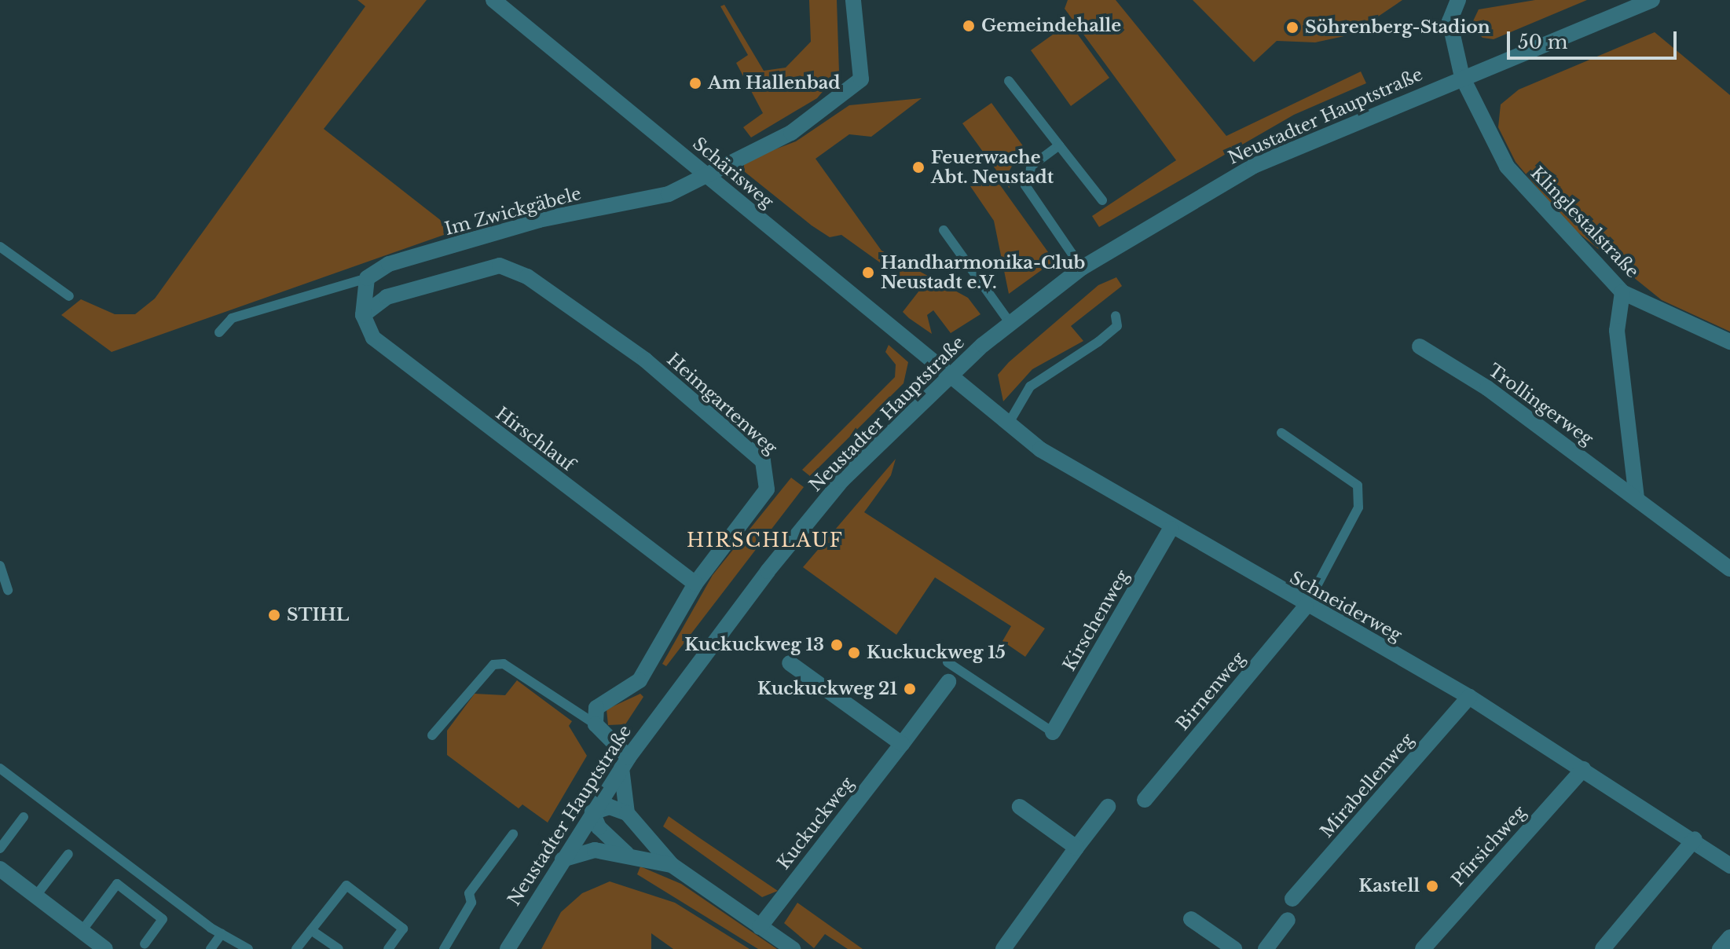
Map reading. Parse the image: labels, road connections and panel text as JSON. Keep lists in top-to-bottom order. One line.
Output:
{"streets":{"street":["Neustadter Hauptstraße","Schärisweg","Im Zwickgäbele","Klinglestalstraße","Heimgartenweg","Trollingerweg","Hirschlauf","Schneiderweg","Kirschenweg","Birnenweg","Mirabellenweg","Kuckuckweg","Pfirsichweg"]},"crossings":[["Neustadter Hauptstraße","Schärisweg"],["Neustadter Hauptstraße","Klinglestalstraße"],["Neustadter Hauptstraße","Schneiderweg"],["Schärisweg","Im Zwickgäbele"],["Schärisweg","Schneiderweg"],["Heimgartenweg","Hirschlauf"],["Schneiderweg","Kirschenweg"],["Schneiderweg","Birnenweg"],["Schneiderweg","Mirabellenweg"],["Schneiderweg","Pfirsichweg"]],"districts":["HIRSCHLAUF"],"places":["Gemeindehalle","Söhrenberg-Stadion","Am Hallenbad","Feuerwache Abt. Neustadt","Handharmonika-Club Neustadt e.V.","STIHL","Kuckuckweg 13","Kuckuckweg 15","Kuckuckweg 21","Kastell"],"scale_bar":"50 m"}
